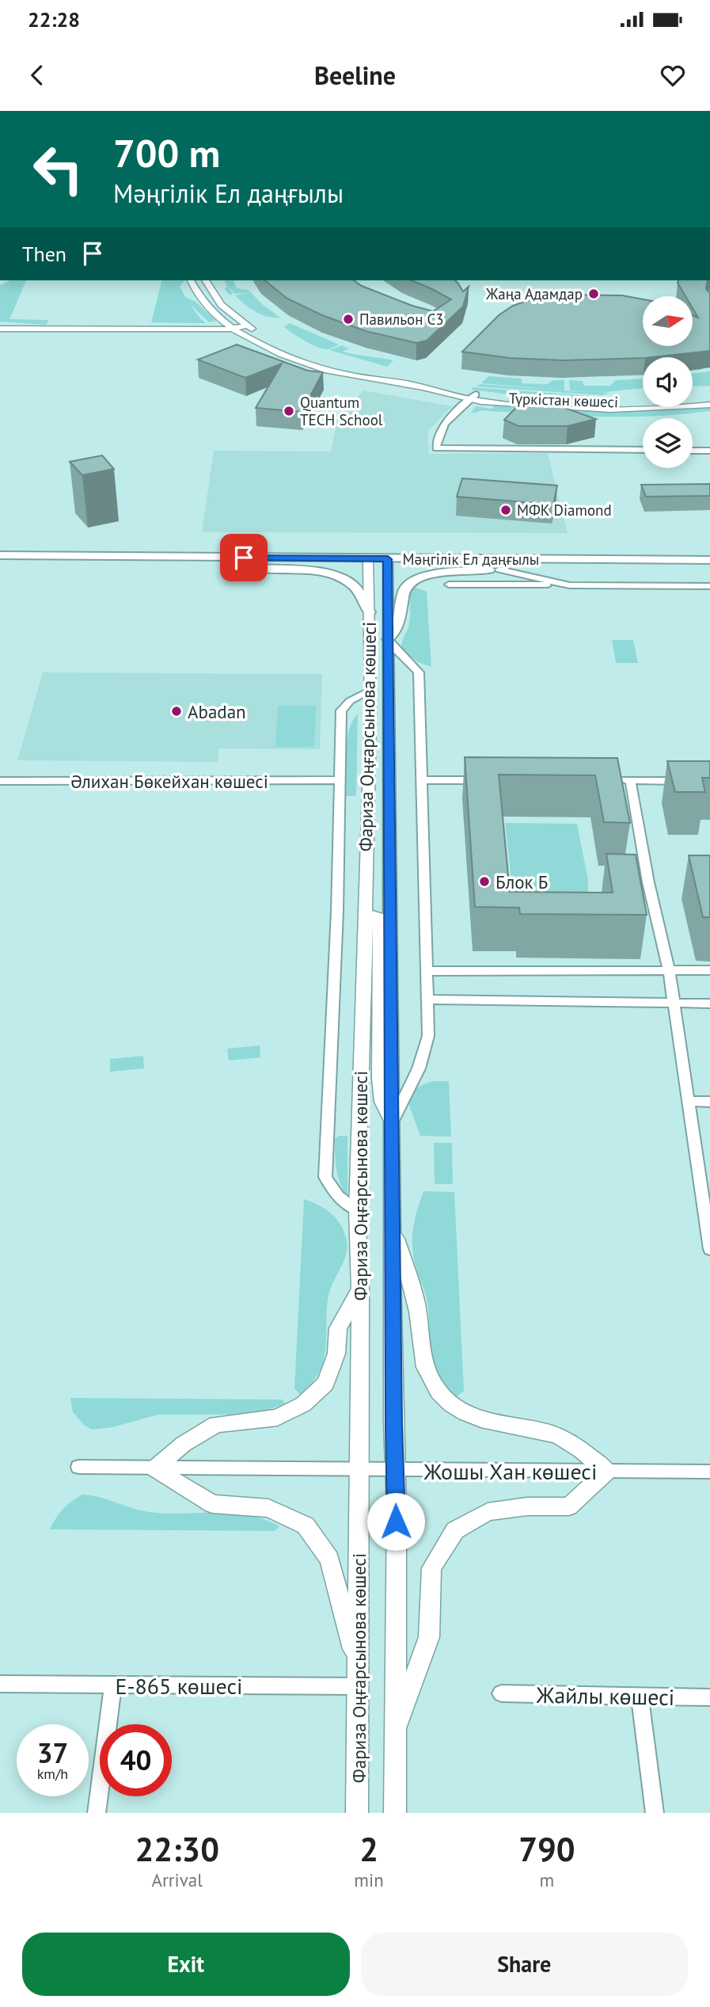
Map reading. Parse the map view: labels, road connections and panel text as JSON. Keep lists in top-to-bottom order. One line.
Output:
{"streets":{"main road":["Мәңгілік Ел даңғылы"],"street":["Түркістан көшесі","Фариза Оңғарсынова көшесі","Әлихан Бөкейхан көшесі","Жошы Хан көшесі","Е-865 көшесі","Жайлы көшесі"]},"crossings":[["Мәңгілік Ел даңғылы","Фариза Оңғарсынова көшесі"],["Фариза Оңғарсынова көшесі","Жошы Хан көшесі"],["Фариза Оңғарсынова көшесі","Е-865 көшесі"]],"places":["Жаңа Адамдар","Павильон С3","Quantum TECH School","МФК Diamond","Abadan","Блок Б"],"north":"right","page":{"status":"22:28","header":"Beeline","turn":["700 m","Мәңгілік Ел даңғылы"],"then":"Then","speed":"37 km/h","limit":"40","eta":["22:30","Arrival","2","min","790","m"],"buttons":["Exit","Share"]}}
